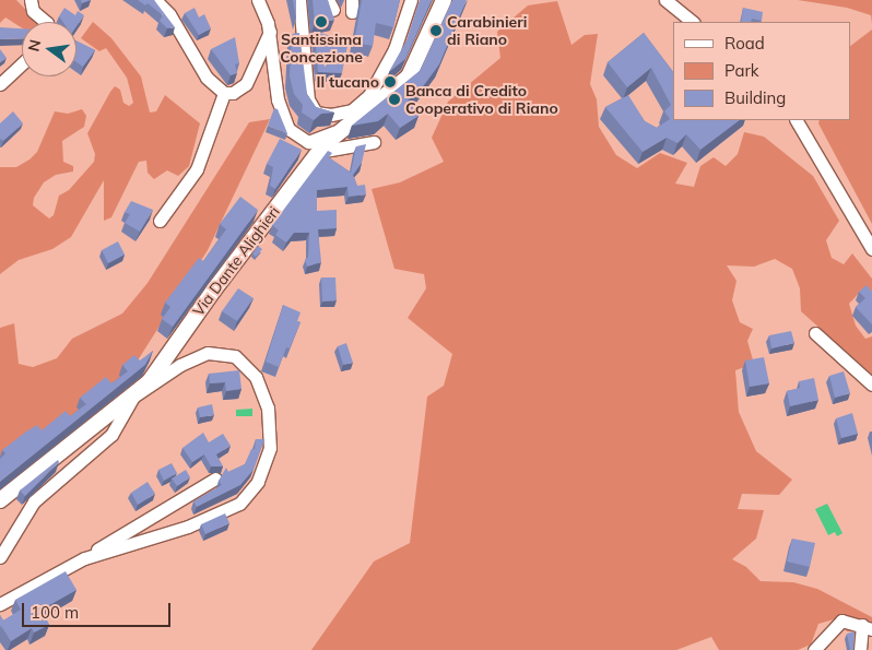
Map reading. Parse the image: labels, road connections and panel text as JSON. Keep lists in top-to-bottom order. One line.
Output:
{"streets":{"main road":["Via Dante Alighieri"]},"places":["Santissima Concezione","Carabinieri di Riano","Il tucano","Banca di Credito Cooperativo di Riano"],"legend":["Road","Park","Building"],"scale_bar":"100 m","north":"left"}
